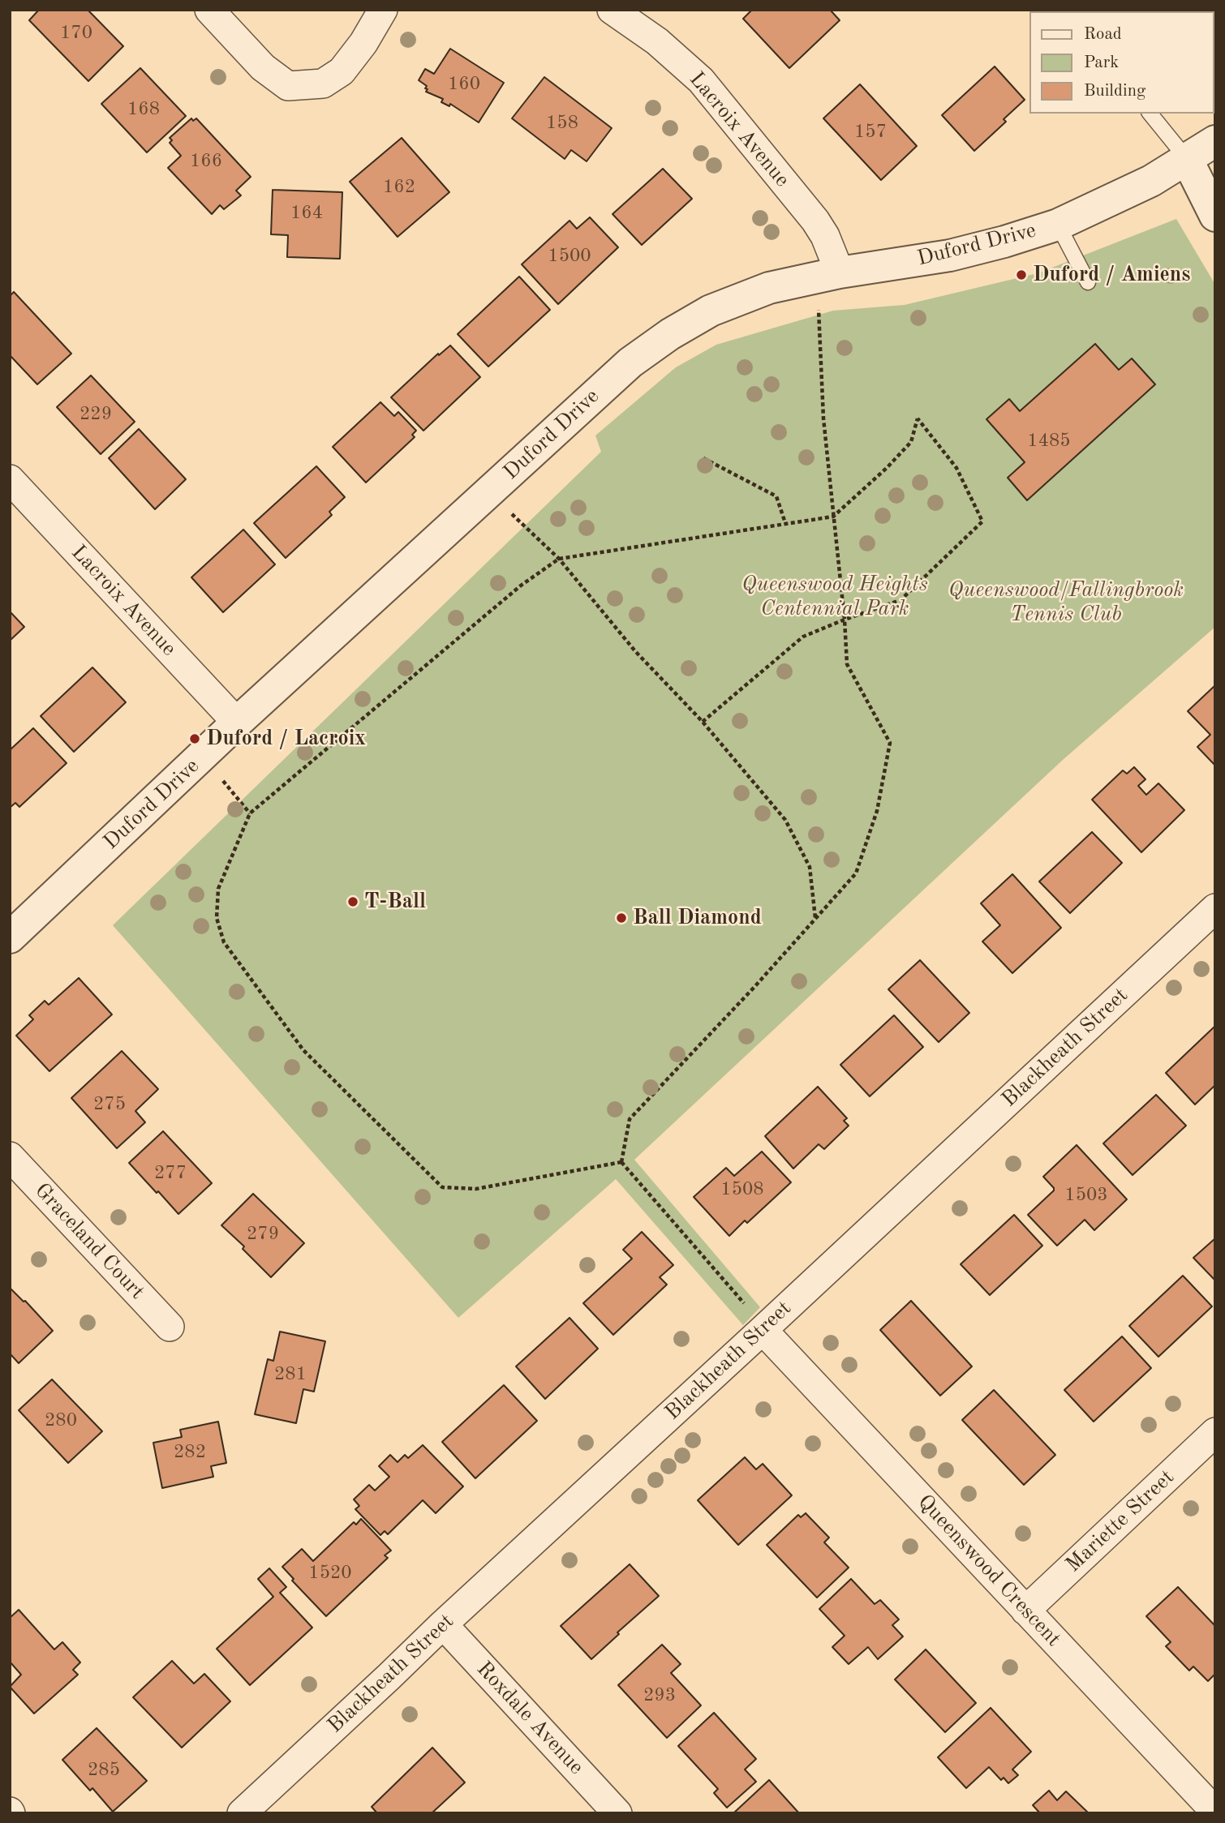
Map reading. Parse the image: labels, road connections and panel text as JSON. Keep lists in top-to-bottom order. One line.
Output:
{"streets":{"street":["Lacroix Avenue","Duford Drive","Blackheath Street","Graceland Court","Mariette Street","Queenswood Crescent","Roxdale Avenue"]},"crossings":[["Lacroix Avenue","Duford Drive"],["Blackheath Street","Queenswood Crescent"],["Blackheath Street","Roxdale Avenue"],["Mariette Street","Queenswood Crescent"]],"parks":["Queenswood Heights Centennial Park","Queenswood/Fallingbrook Tennis Club"],"places":["Duford / Amiens","Duford / Lacroix","T-Ball","Ball Diamond"],"house_numbers":["170","160","168","158","157","166","162","164","1500","229","1485","275","277","1508","1503","279","281","280","282","1520","293","285"],"legend":["Road","Park","Building"]}
